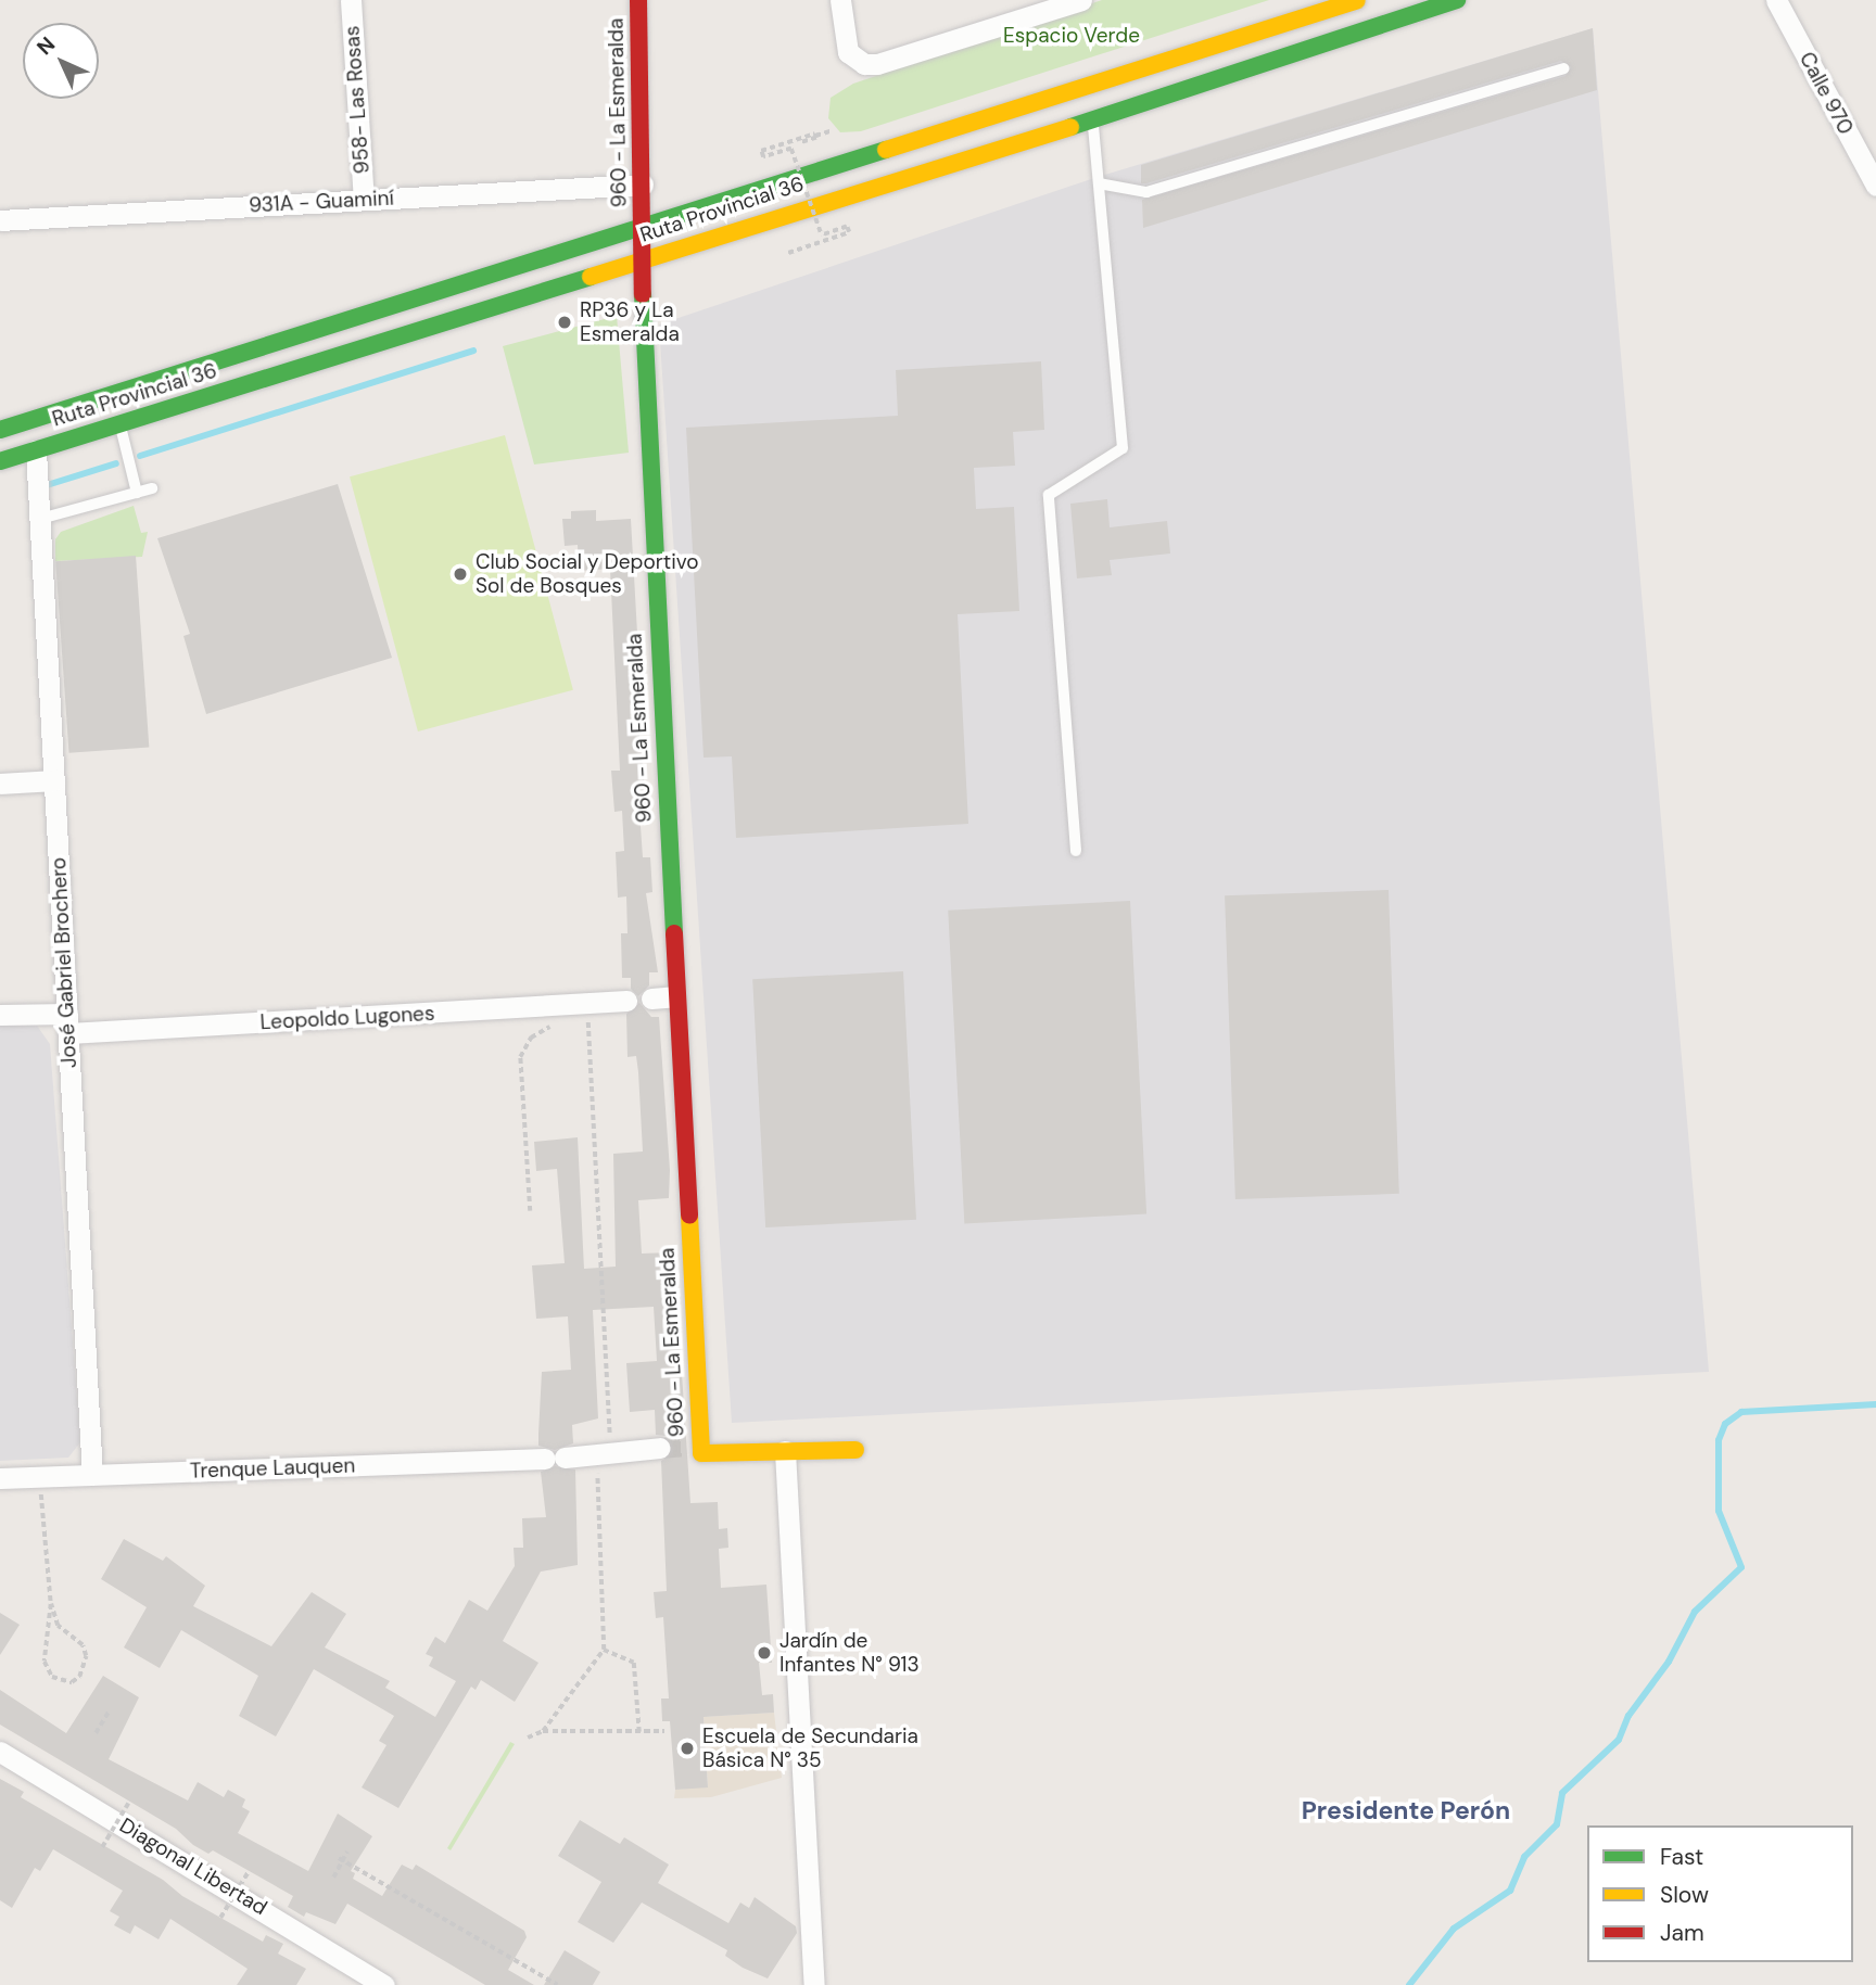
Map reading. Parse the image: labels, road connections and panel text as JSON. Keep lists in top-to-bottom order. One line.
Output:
{"streets":{"main road":["960 - La Esmeralda","Ruta Provincial 36"],"street":["Calle 970","958- Las Rosas","931A - Guaminí","José Gabriel Brochero","Leopoldo Lugones","Trenque Lauquen","Diagonal Libertad"]},"crossings":[["958- Las Rosas","931A - Guaminí"],["960 - La Esmeralda","931A - Guaminí"],["960 - La Esmeralda","Ruta Provincial 36"],["Ruta Provincial 36","José Gabriel Brochero"],["José Gabriel Brochero","Leopoldo Lugones"],["José Gabriel Brochero","Trenque Lauquen"]],"districts":["Presidente Perón"],"parks":["Espacio Verde"],"places":["RP36 y La Esmeralda","Club Social y Deportivo Sol de Bosques","Jardín de Infantes N° 913","Escuela de Secundaria Básica N° 35"],"legend":["Fast","Slow","Jam"],"north":"top left"}
